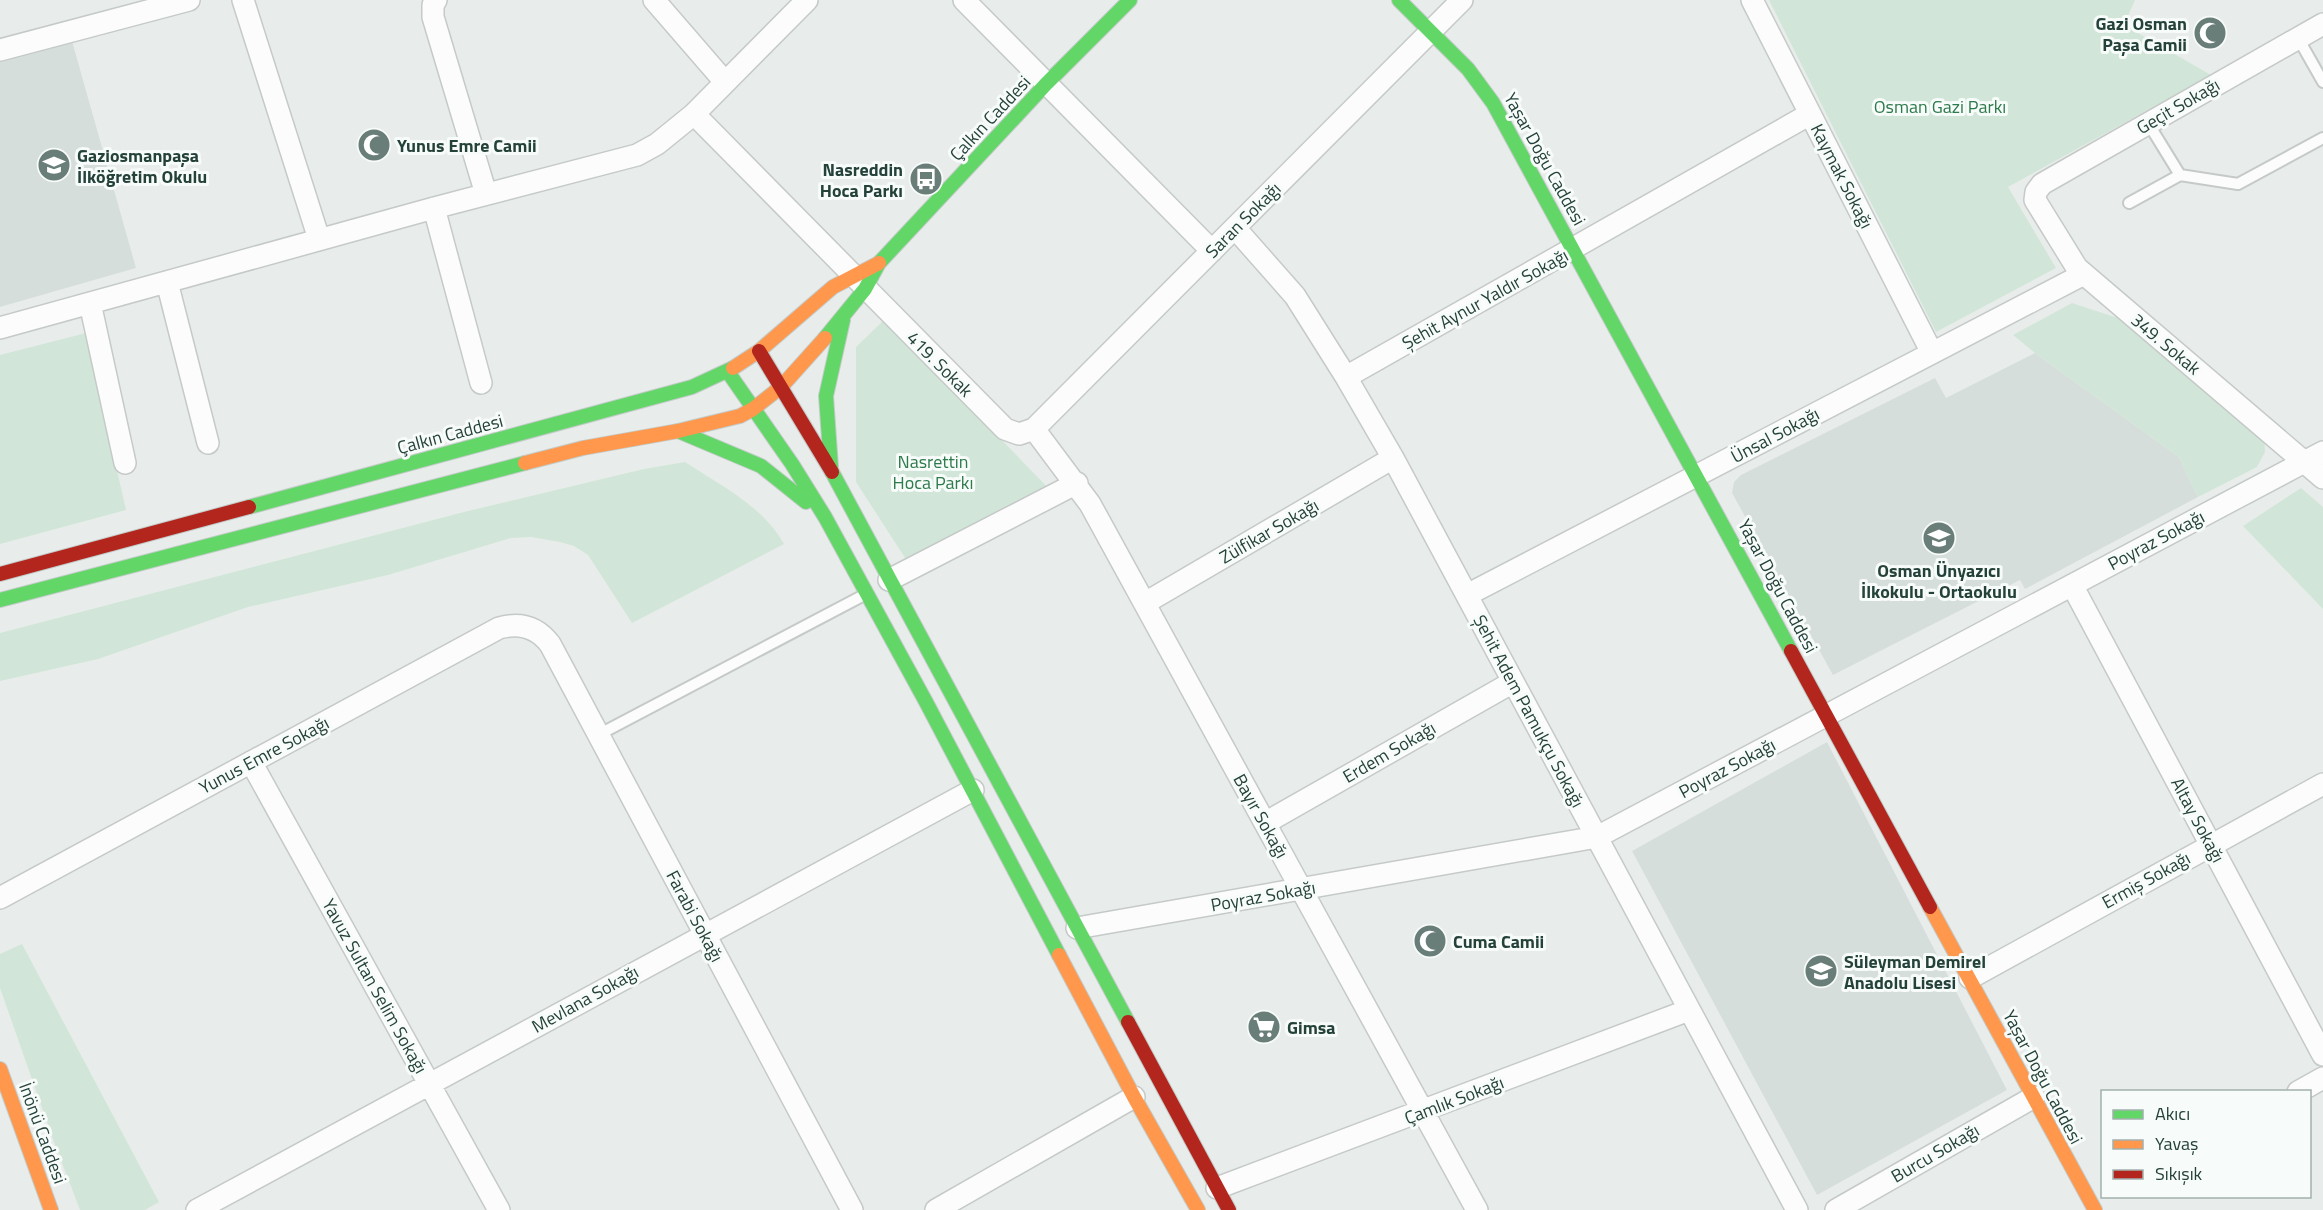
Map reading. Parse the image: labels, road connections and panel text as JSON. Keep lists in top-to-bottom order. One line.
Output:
{"streets":{"main road":["Çalkın Caddesi","Yaşar Doğu Caddesi","İnönü Caddesi"],"street":["Geçit Sokağı","Kaymak Sokağı","Saran Sokağı","Şehit Aynur Yaldır Sokağı","349. Sokak","419. Sokak","Ünsal Sokağı","Zülfikar Sokağı","Poyraz Sokağı","Şehit Adem Pamukçu Sokağı","Erdem Sokağı","Yunus Emre Sokağı","Bayır Sokağı","Altay Sokağı","Ermiş Sokağı","Farabi Sokağı","Yavuz Sultan Selim Sokağı","Mevlana Sokağı","Çamlık Sokağı","Burcu Sokağı"]},"crossings":[["Geçit Sokağı","349. Sokak"],["Çalkın Caddesi","419. Sokak"],["Yaşar Doğu Caddesi","Saran Sokağı"],["Yaşar Doğu Caddesi","Şehit Aynur Yaldır Sokağı"],["Yaşar Doğu Caddesi","Ünsal Sokağı"],["Yaşar Doğu Caddesi","Poyraz Sokağı"],["Yaşar Doğu Caddesi","Ermiş Sokağı"],["Yaşar Doğu Caddesi","Burcu Sokağı"],["Kaymak Sokağı","Şehit Aynur Yaldır Sokağı"],["Kaymak Sokağı","Ünsal Sokağı"],["Saran Sokağı","419. Sokak"],["Saran Sokağı","Şehit Adem Pamukçu Sokağı"],["Saran Sokağı","Bayır Sokağı"],["Şehit Aynur Yaldır Sokağı","Şehit Adem Pamukçu Sokağı"],["349. Sokak","Ünsal Sokağı"],["349. Sokak","Poyraz Sokağı"],["419. Sokak","Bayır Sokağı"],["Ünsal Sokağı","Şehit Adem Pamukçu Sokağı"],["Zülfikar Sokağı","Şehit Adem Pamukçu Sokağı"],["Zülfikar Sokağı","Bayır Sokağı"],["Poyraz Sokağı","Şehit Adem Pamukçu Sokağı"],["Poyraz Sokağı","Bayır Sokağı"],["Poyraz Sokağı","Altay Sokağı"],["Şehit Adem Pamukçu Sokağı","Erdem Sokağı"],["Şehit Adem Pamukçu Sokağı","Çamlık Sokağı"],["Erdem Sokağı","Bayır Sokağı"],["Yunus Emre Sokağı","Farabi Sokağı"],["Yunus Emre Sokağı","Yavuz Sultan Selim Sokağı"],["Bayır Sokağı","Çamlık Sokağı"],["Altay Sokağı","Ermiş Sokağı"],["Farabi Sokağı","Mevlana Sokağı"],["Yavuz Sultan Selim Sokağı","Mevlana Sokağı"]],"parks":["Osman Gazi Parkı","Nasrettin Hoca Parkı"],"places":{"mosque":["Gazi Osman Paşa Camii","Yunus Emre Camii","Cuma Camii"],"school or university":["Gaziosmanpaşa İlköğretim Okulu","Osman Ünyazıcı İlkokulu - Ortaokulu","Süleyman Demirel Anadolu Lisesi"],"bus stop":["Nasreddin Hoca Parkı"],"supermarket":["Gimsa"]},"legend":["Akıcı","Yavaş","Sıkışık"]}
